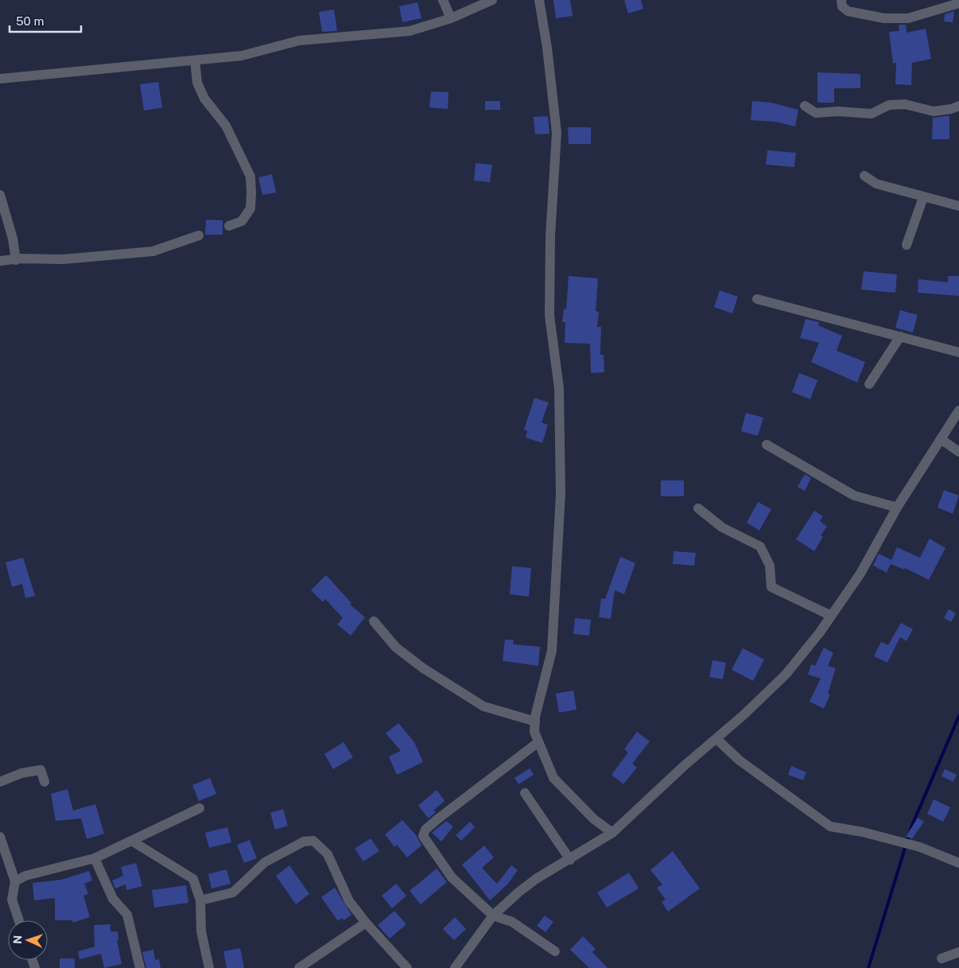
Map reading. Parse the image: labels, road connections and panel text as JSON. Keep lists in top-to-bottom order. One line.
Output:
{"scale_bar":"50 m","north":"left"}
